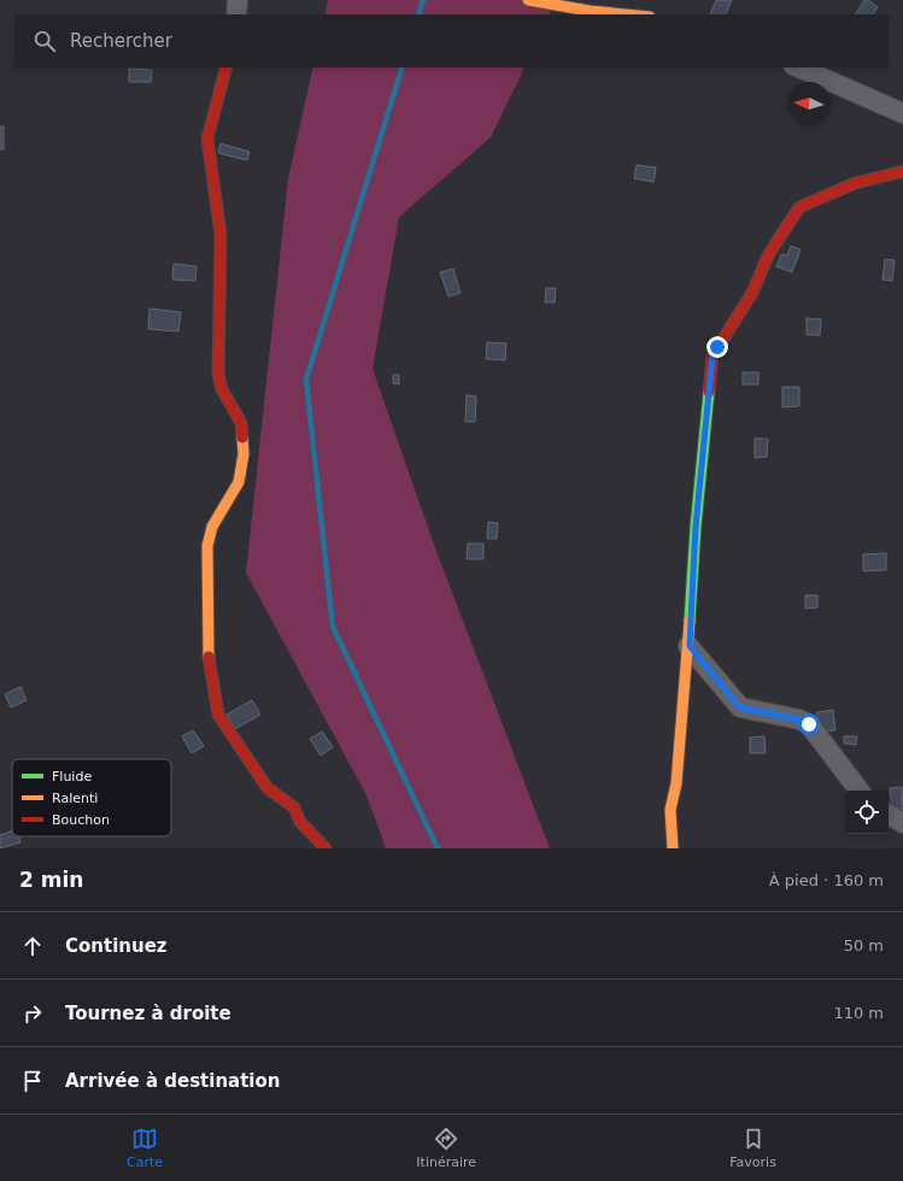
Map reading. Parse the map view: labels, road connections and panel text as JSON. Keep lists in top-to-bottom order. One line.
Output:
{"legend":["Fluide","Ralenti","Bouchon"],"north":"left","page":{"search":"Rechercher","heading":["2 min","À pied · 160 m"],"list":[["Continuez","50 m"],["Tournez à droite","110 m"],"Arrivée à destination"],"nav":["Carte","Itinéraire","Favoris"]}}
